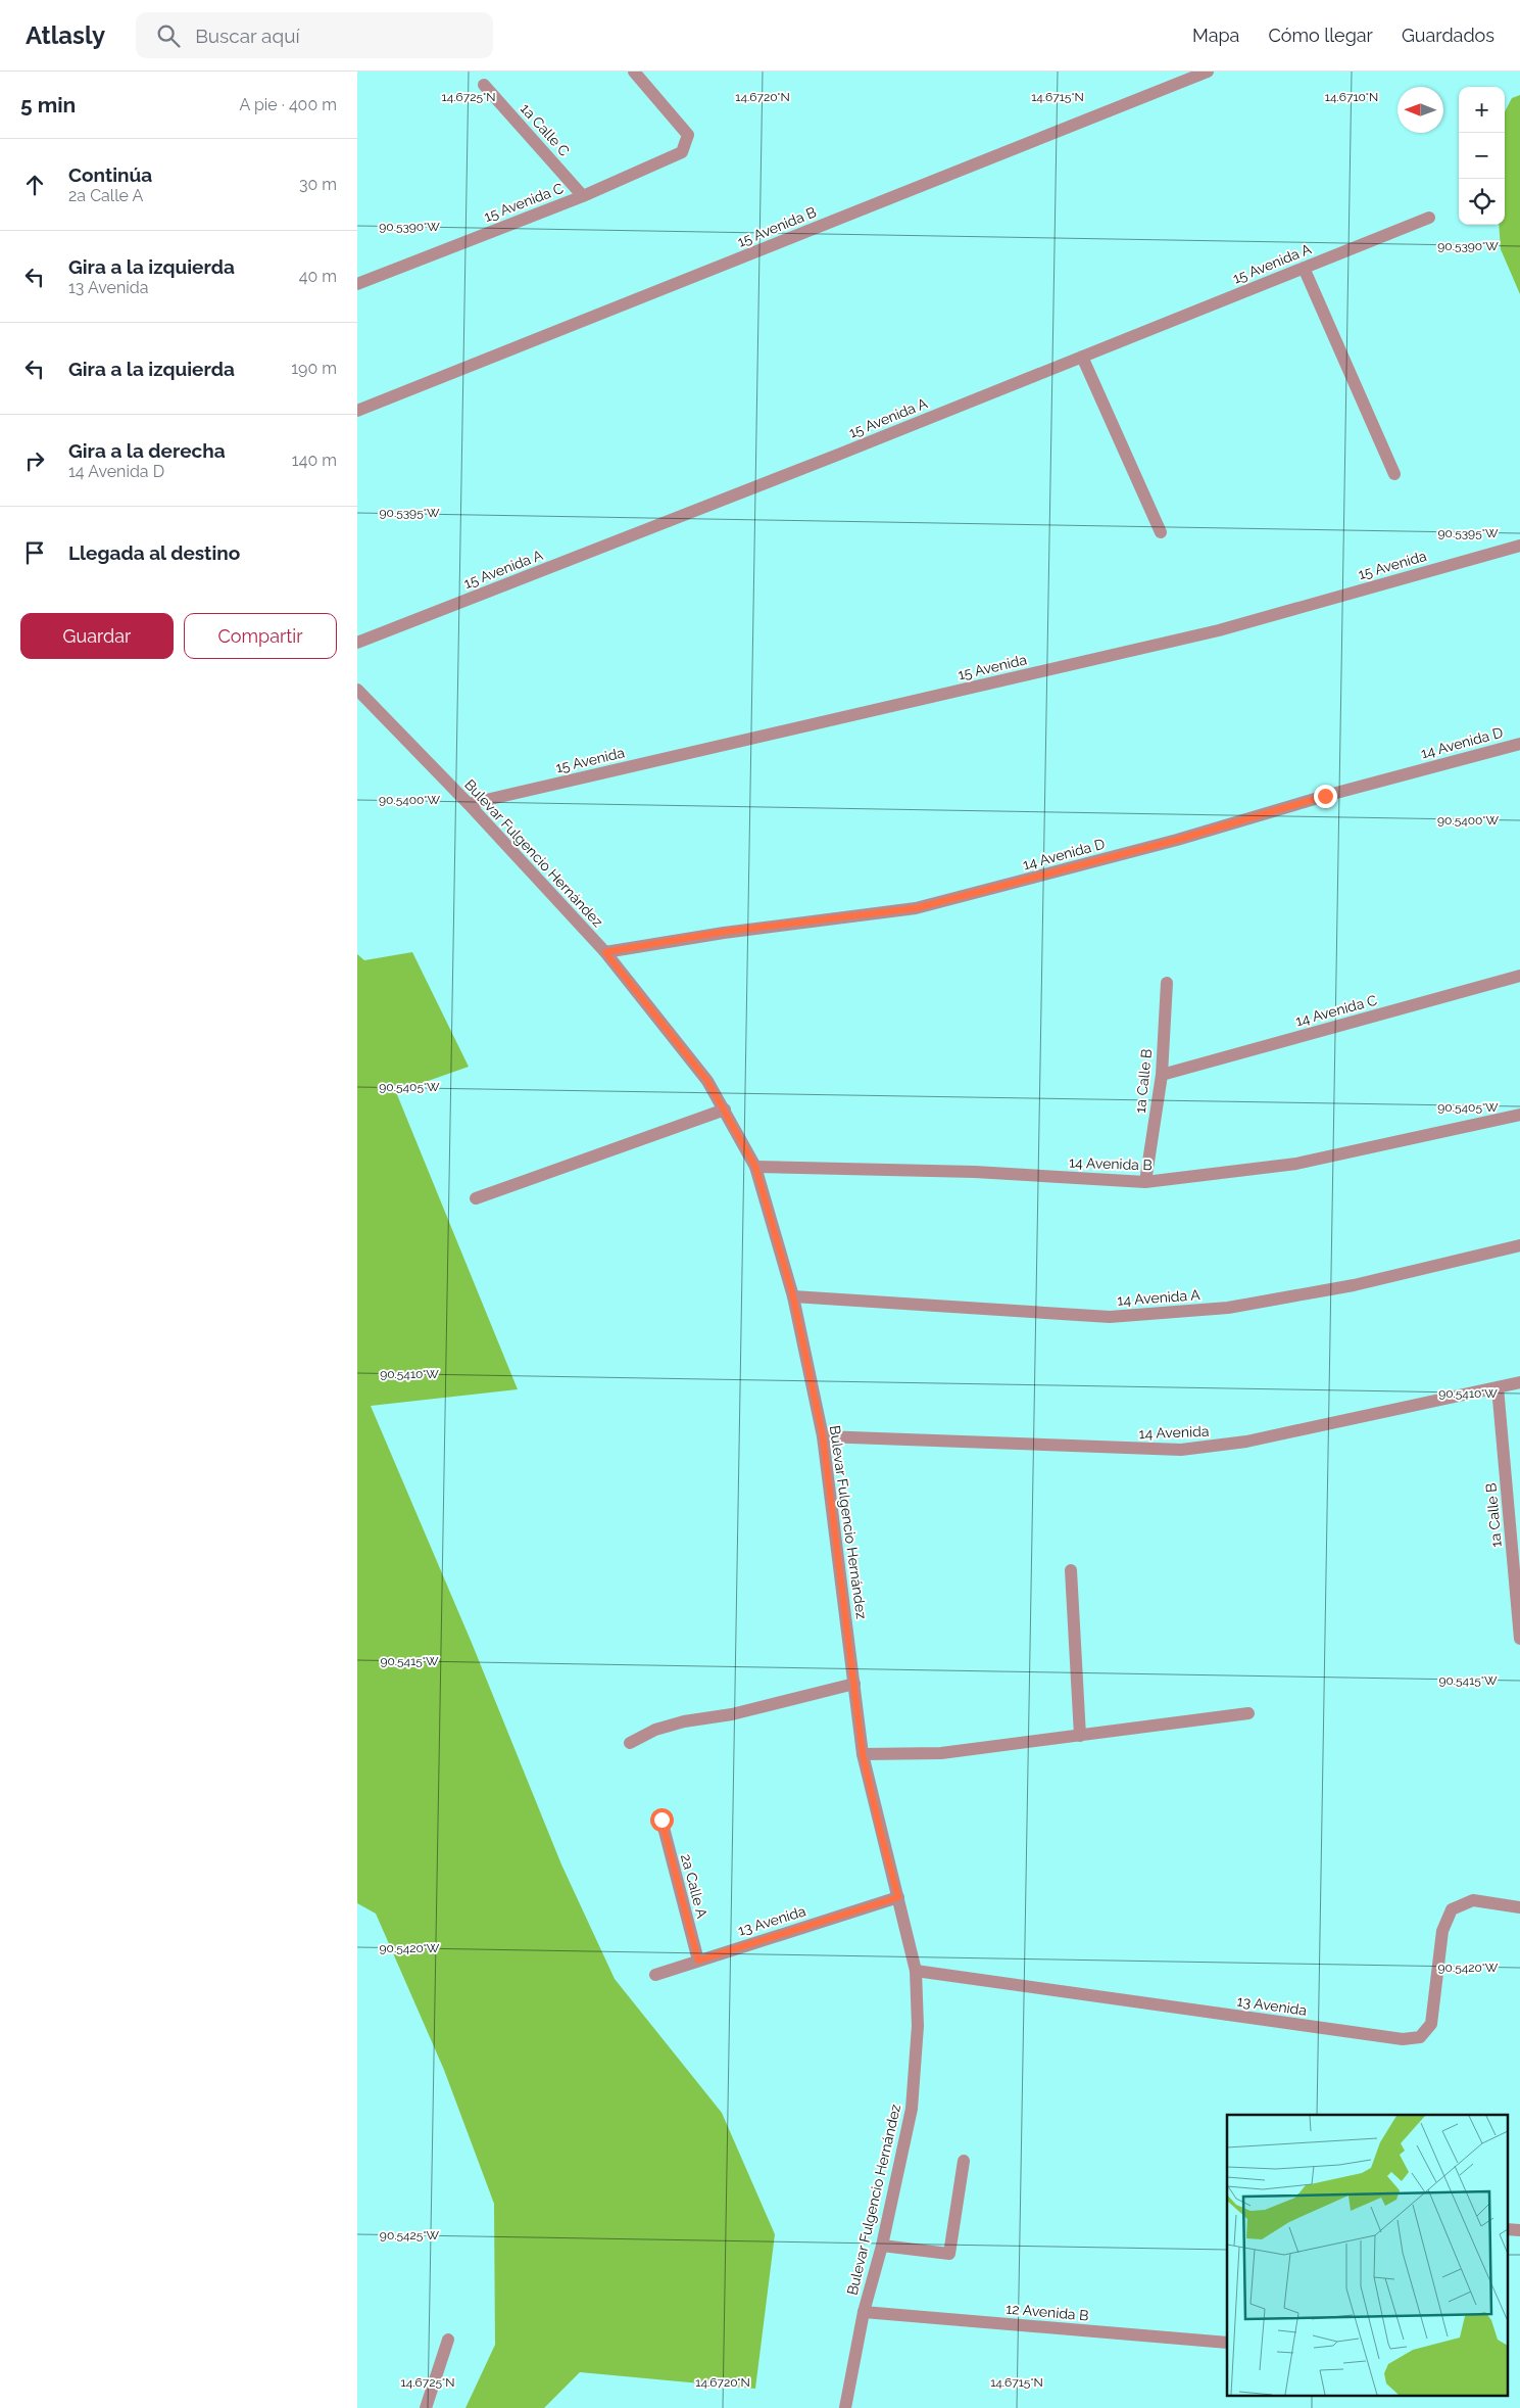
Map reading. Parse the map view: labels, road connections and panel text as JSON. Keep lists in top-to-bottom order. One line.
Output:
{"streets":{"street":["1a Calle C","15 Avenida C","15 Avenida B","15 Avenida A","15 Avenida","14 Avenida D","Bulevar Fulgencio Hernández","14 Avenida C","1a Calle B","14 Avenida B","14 Avenida A","14 Avenida","2a Calle A","13 Avenida","12 Avenida B"]},"crossings":[["1a Calle C","15 Avenida C"],["15 Avenida","Bulevar Fulgencio Hernández"],["14 Avenida D","Bulevar Fulgencio Hernández"],["Bulevar Fulgencio Hernández","14 Avenida B"],["Bulevar Fulgencio Hernández","14 Avenida A"],["Bulevar Fulgencio Hernández","14 Avenida"],["Bulevar Fulgencio Hernández","13 Avenida"],["Bulevar Fulgencio Hernández","12 Avenida B"],["14 Avenida C","1a Calle B"],["1a Calle B","14 Avenida B"],["1a Calle B","14 Avenida"],["2a Calle A","13 Avenida"]],"north":"left","page":{"header":"Atlasly","search":"Buscar aquí","nav":["Mapa","Cómo llegar","Guardados"],"heading":["5 min","A pie · 400 m"],"map_buttons":["+","−"],"list":[["Continúa","2a Calle A","30 m"],["Gira a la izquierda","13 Avenida","40 m"],["Gira a la izquierda","190 m"],["Gira a la derecha","14 Avenida D","140 m"],"Llegada al destino"],"buttons":["Guardar","Compartir"]},"coordinates":["14.6725°N","14.6720°N","14.6715°N","14.6710°N","90.5390°W","90.5395°W","90.5400°W","90.5405°W","90.5410°W","90.5415°W","90.5420°W","90.5425°W"]}
